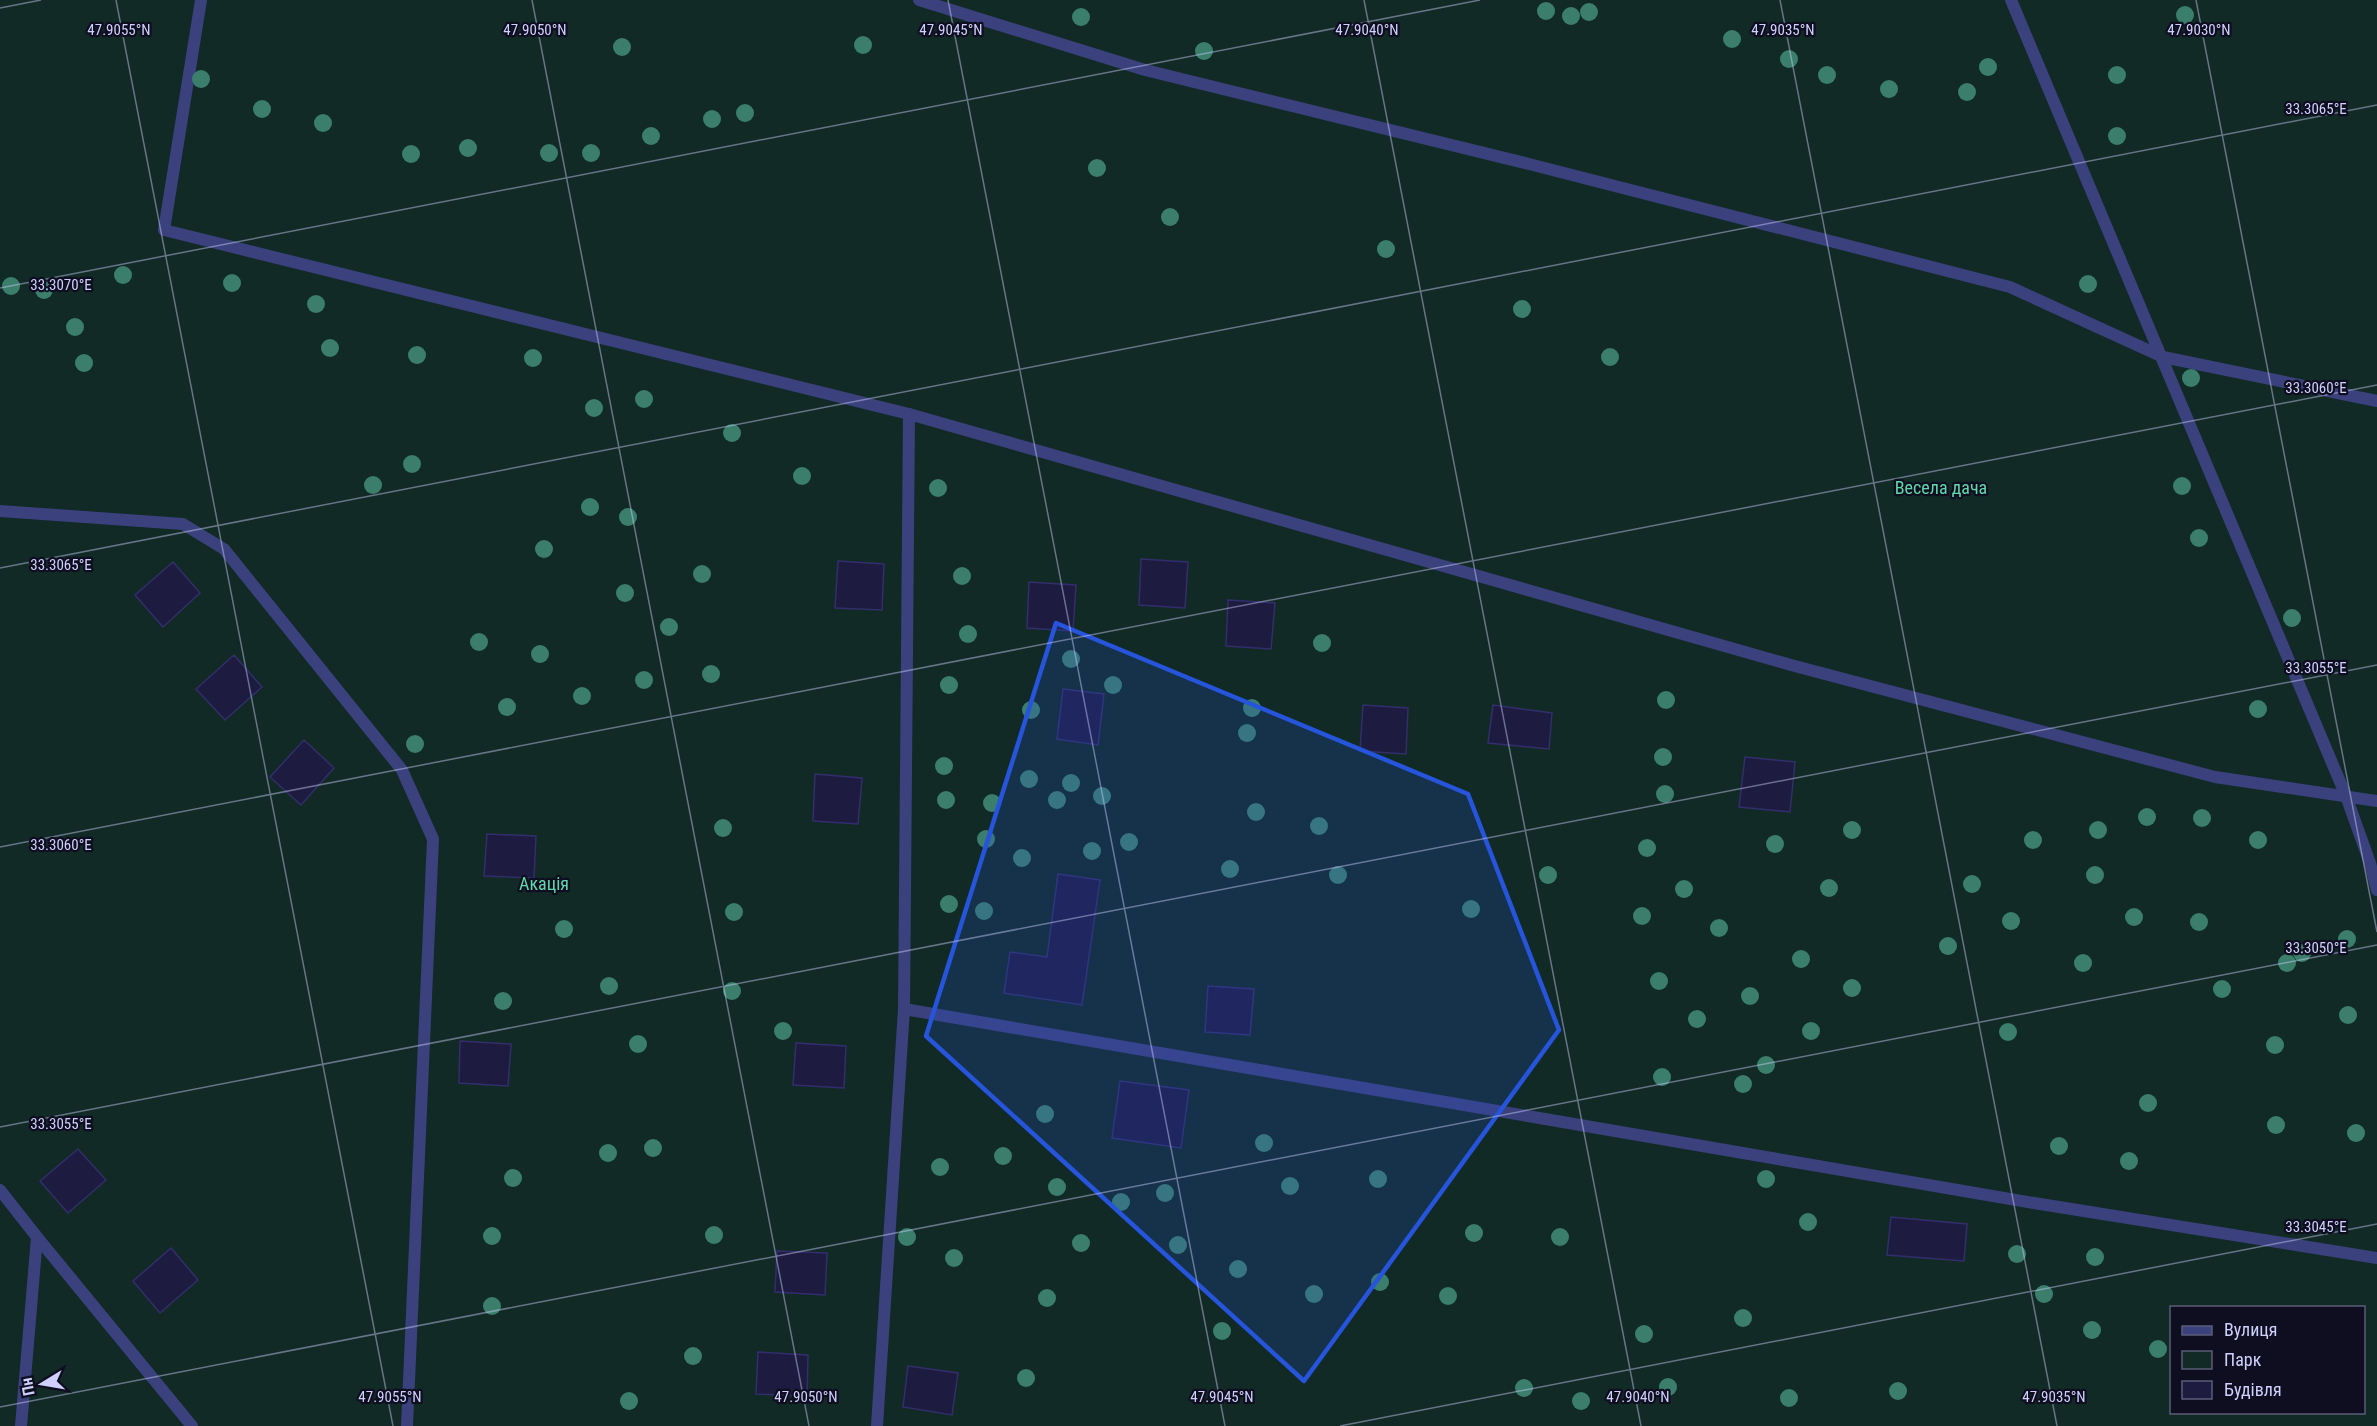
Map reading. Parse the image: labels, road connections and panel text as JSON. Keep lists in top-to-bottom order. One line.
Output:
{"parks":["Весела дача","Акація"],"legend":["Вулиця","Парк","Будівля"],"north":"left","coordinates":["47.9055°N","47.9050°N","47.9045°N","47.9040°N","47.9035°N","47.9030°N","33.3065°E","33.3070°E","33.3060°E","33.3055°E","33.3050°E","33.3045°E"]}
